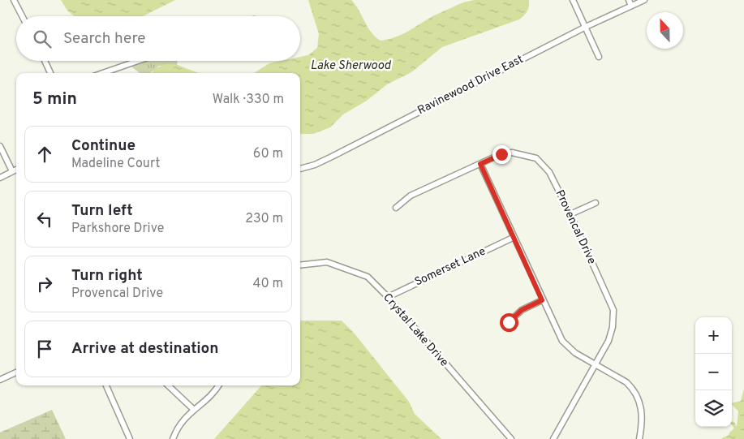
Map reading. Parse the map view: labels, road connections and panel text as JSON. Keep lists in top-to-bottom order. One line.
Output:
{"streets":{"street":["Ravinewood Drive East","Provencal Drive","Somerset Lane","Crystal Lake Drive"]},"crossings":[["Somerset Lane","Crystal Lake Drive"]],"water":["Lake Sherwood"],"north":"top","page":{"search":"Search here","heading":["5 min","Walk · 330 m"],"list":[["Continue","Madeline Court","60 m"],["Turn left","Parkshore Drive","230 m"],["Turn right","Provencal Drive","40 m"],"Arrive at destination"],"map_buttons":["+","−"]}}
